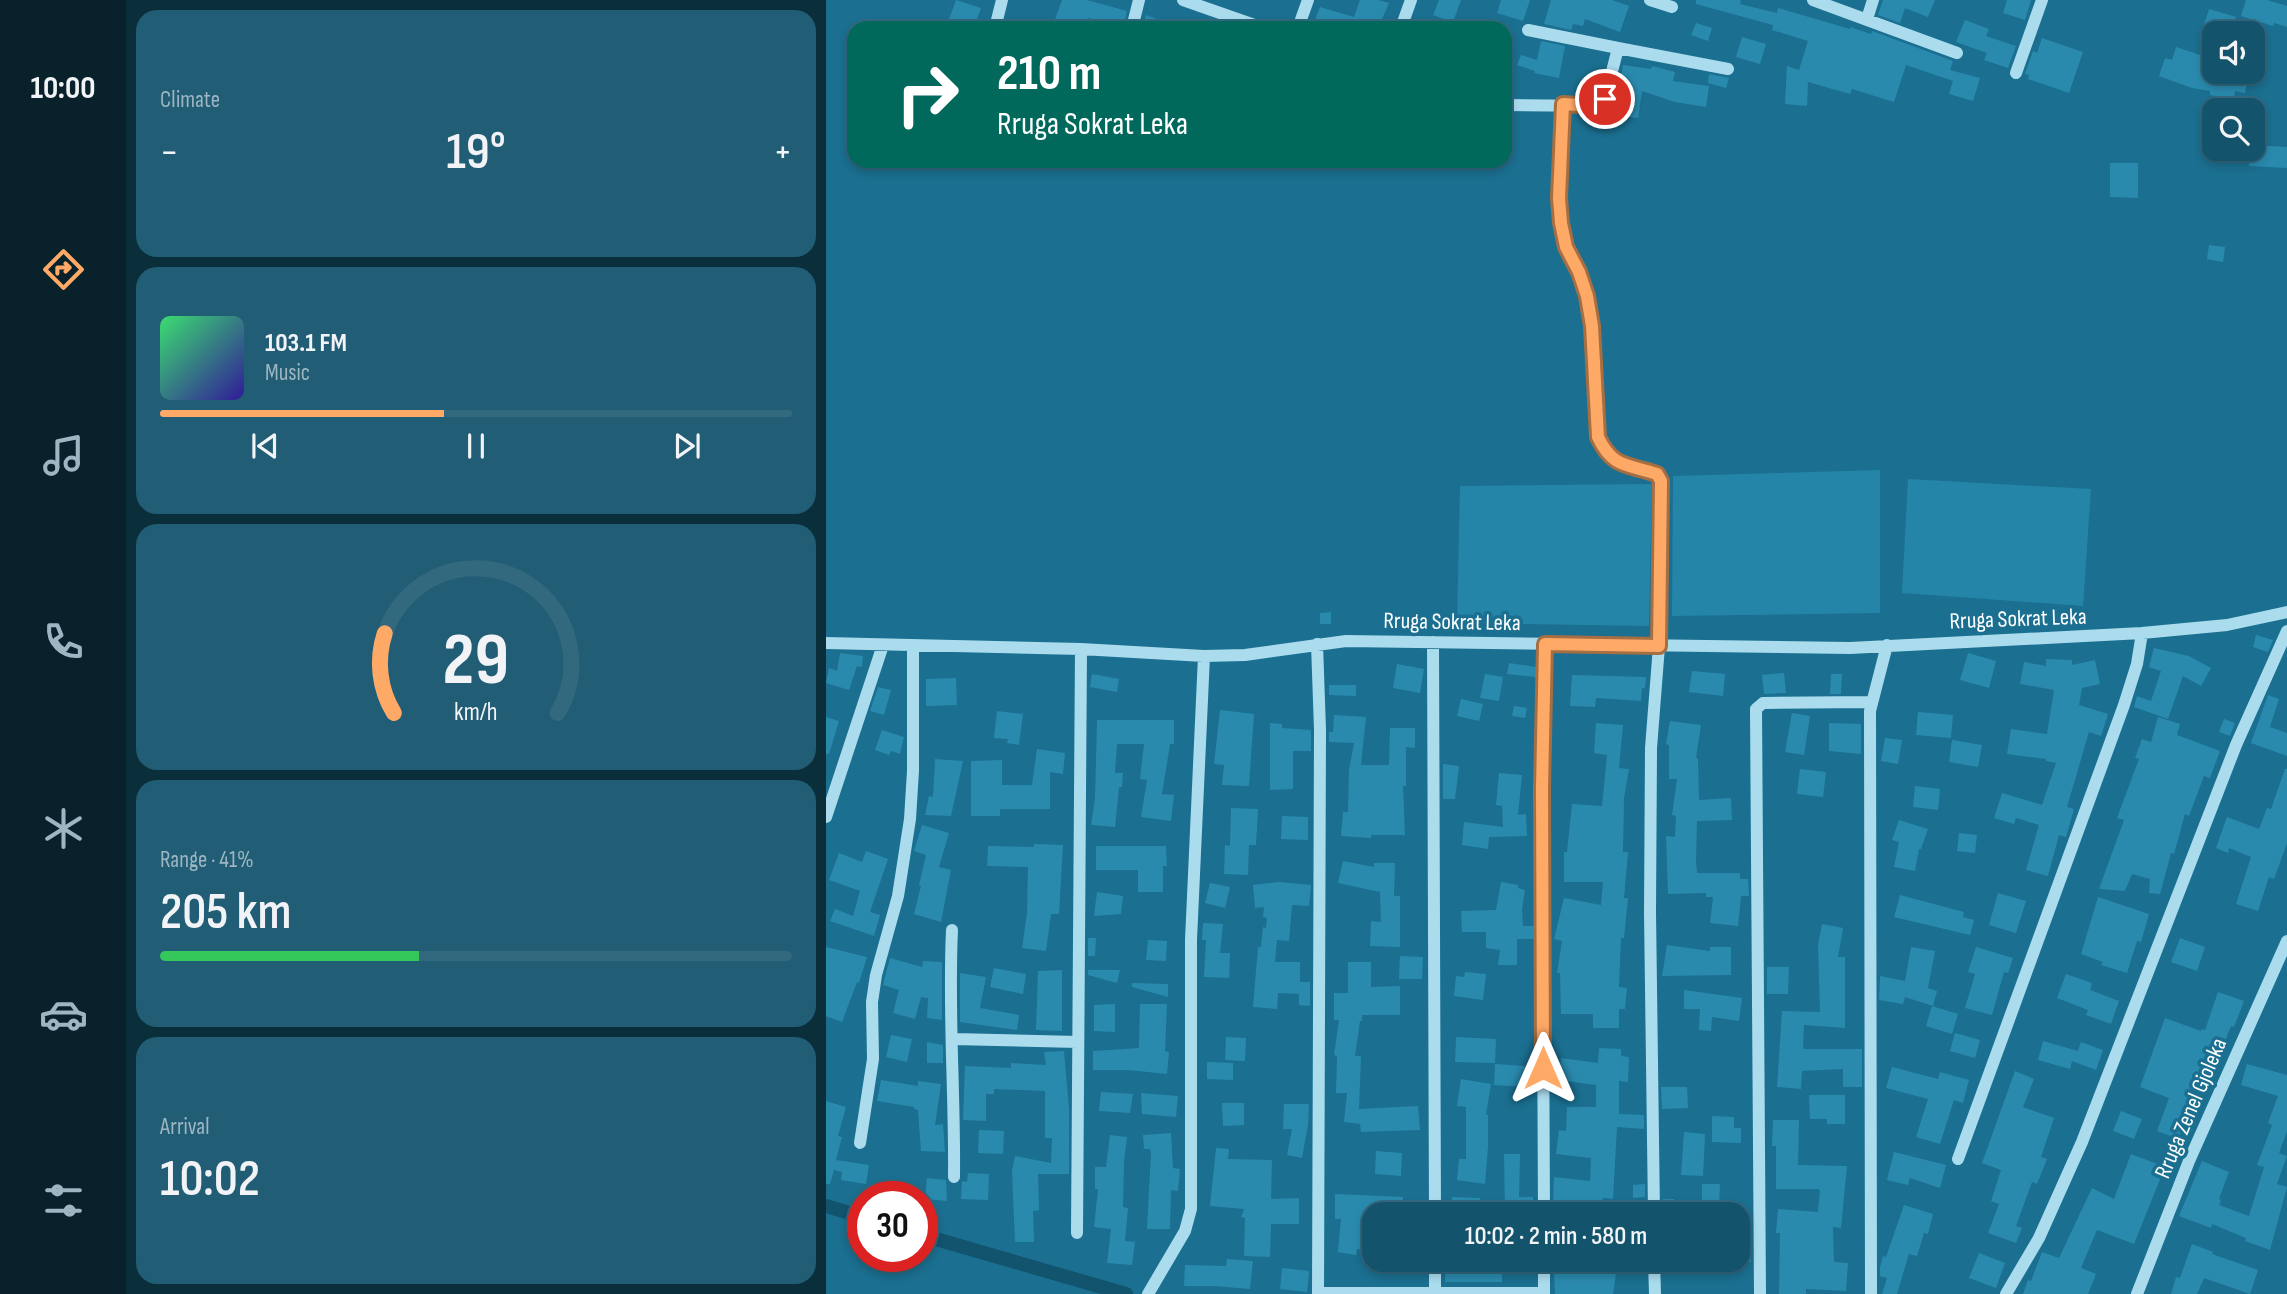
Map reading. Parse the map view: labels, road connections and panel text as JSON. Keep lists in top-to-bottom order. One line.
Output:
{"streets":{"street":["Rruga Sokrat Leka","Rruga Zenel Gjoleka"]},"page":{"tabs":"10:00","tile":["Climate",["Range · 41%","205 km"],["Arrival","10:02"]],"turn":["210 m","Rruga Sokrat Leka"],"heat":["−","19°","+"],"song":["103.1 FM","Music"],"limit":"30","trip":"10:02 · 2 min · 580 m","gauge":["29","km/h"]}}
